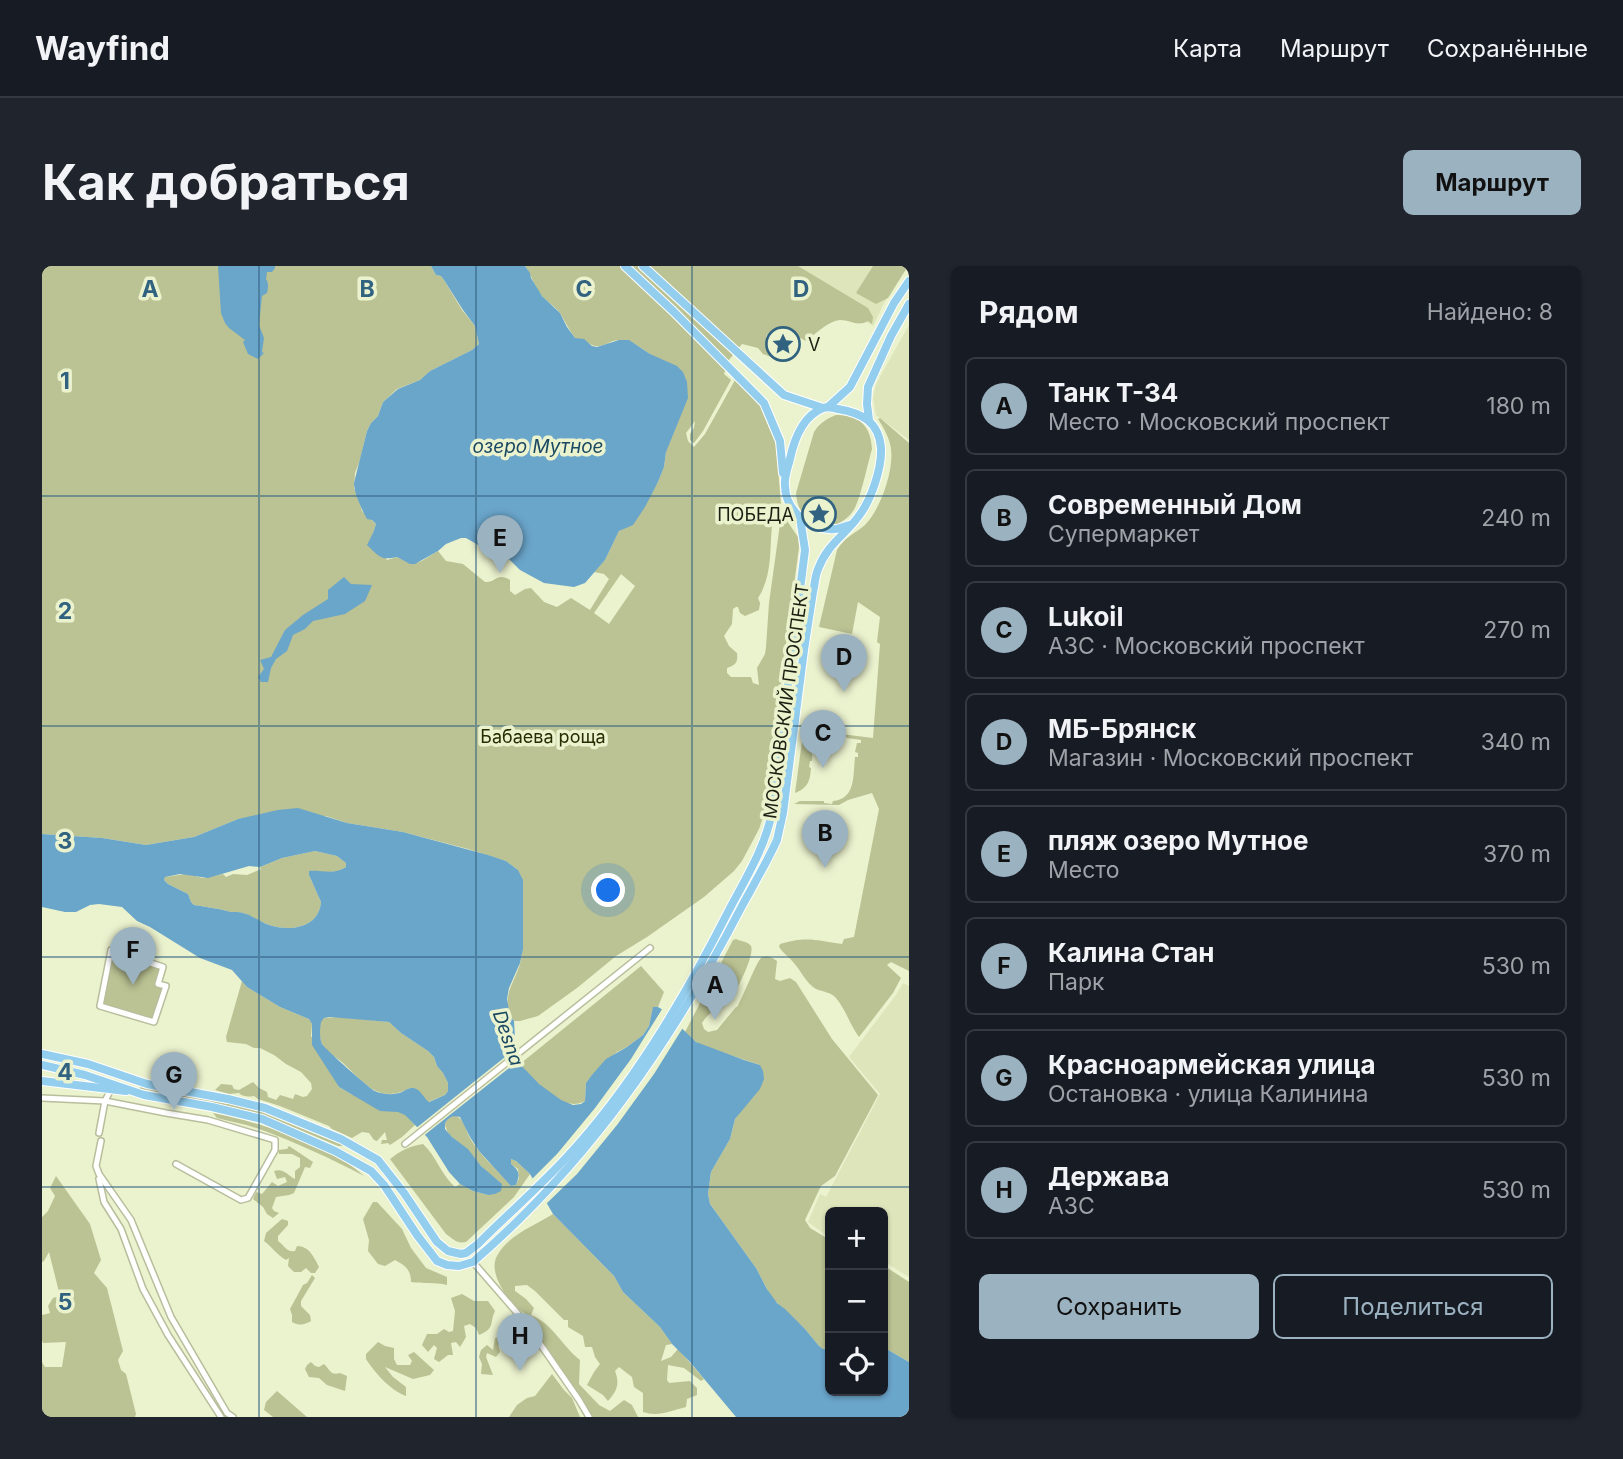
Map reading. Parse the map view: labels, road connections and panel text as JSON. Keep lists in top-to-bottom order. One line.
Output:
{"streets":{"main road":["МОСКОВСКИЙ ПРОСПЕКТ"]},"water":["озеро Мутное","Desna"],"parks":["Бабаева роща"],"places":{"place":["V","ПОБЕДА"]},"page":{"header":"Wayfind","nav":["Карта","Маршрут","Сохранённые"],"buttons":["Маршрут",["Сохранить","Поделиться"]],"title":"Как добраться","heading":["Рядом","Найдено: 8"],"list":[{"mark":"A","name":"Танк Т-34","note":"Место · Московский проспект","value":"180 m"},{"mark":"B","name":"Современный Дом","note":"Супермаркет","value":"240 m"},{"mark":"C","name":"Lukoil","note":"АЗС · Московский проспект","value":"270 m"},{"mark":"D","name":"МБ-Брянск","note":"Магазин · Московский проспект","value":"340 m"},{"mark":"E","name":"пляж озеро Мутное","note":"Место","value":"370 m"},{"mark":"F","name":"Калина Стан","note":"Парк","value":"530 m"},{"mark":"G","name":"Красноармейская улица","note":"Остановка · улица Калинина","value":"530 m"},{"mark":"H","name":"Держава","note":"АЗС","value":"530 m"}],"pins":["E","D","C","B","F","A","G","H"],"map_buttons":["+","−"]},"grid":{"columns":["A","B","C","D"],"rows":["1","2","3","4","5"]}}
